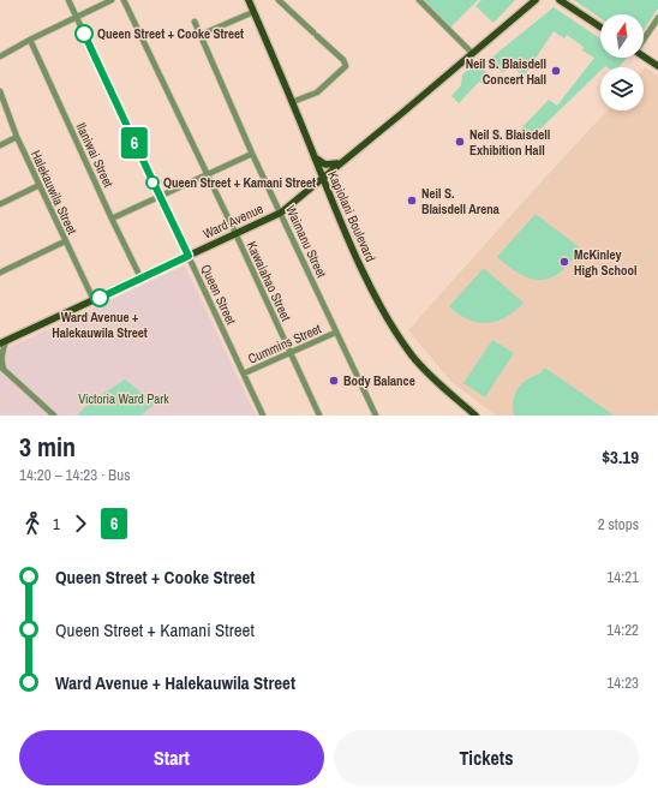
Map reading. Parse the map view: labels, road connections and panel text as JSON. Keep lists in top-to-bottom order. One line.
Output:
{"streets":{"main road":["Kapiolani Boulevard","Ward Avenue"],"street":["Ilaniwai Street","Halekauwila Street","Waimanu Street","Kawaiahao Street","Queen Street","Cummins Street"]},"crossings":[["Ilaniwai Street","Ward Avenue"],["Halekauwila Street","Ward Avenue"],["Kapiolani Boulevard","Ward Avenue"],["Ward Avenue","Waimanu Street"],["Ward Avenue","Kawaiahao Street"],["Ward Avenue","Queen Street"],["Waimanu Street","Cummins Street"],["Kawaiahao Street","Cummins Street"],["Queen Street","Cummins Street"]],"parks":["Victoria Ward Park"],"places":["Queen Street + Cooke Street","Neil S. Blaisdell Concert Hall","Neil S. Blaisdell Exhibition Hall","Queen Street + Kamani Street","Neil S. Blaisdell Arena","McKinley High School","Ward Avenue + Halekauwila Street","Body Balance"],"lines":["bus line 6"],"north":"top","page":{"on_map":"6","heading":["3 min","14:20 – 14:23 · Bus","$3.19"],"legs":["1","6","2 stops"],"list":[{"name":"Queen Street + Cooke Street","value":"14:21"},{"name":"Queen Street + Kamani Street","value":"14:22"},{"name":"Ward Avenue + Halekauwila Street","value":"14:23"}],"buttons":["Start","Tickets"]}}
